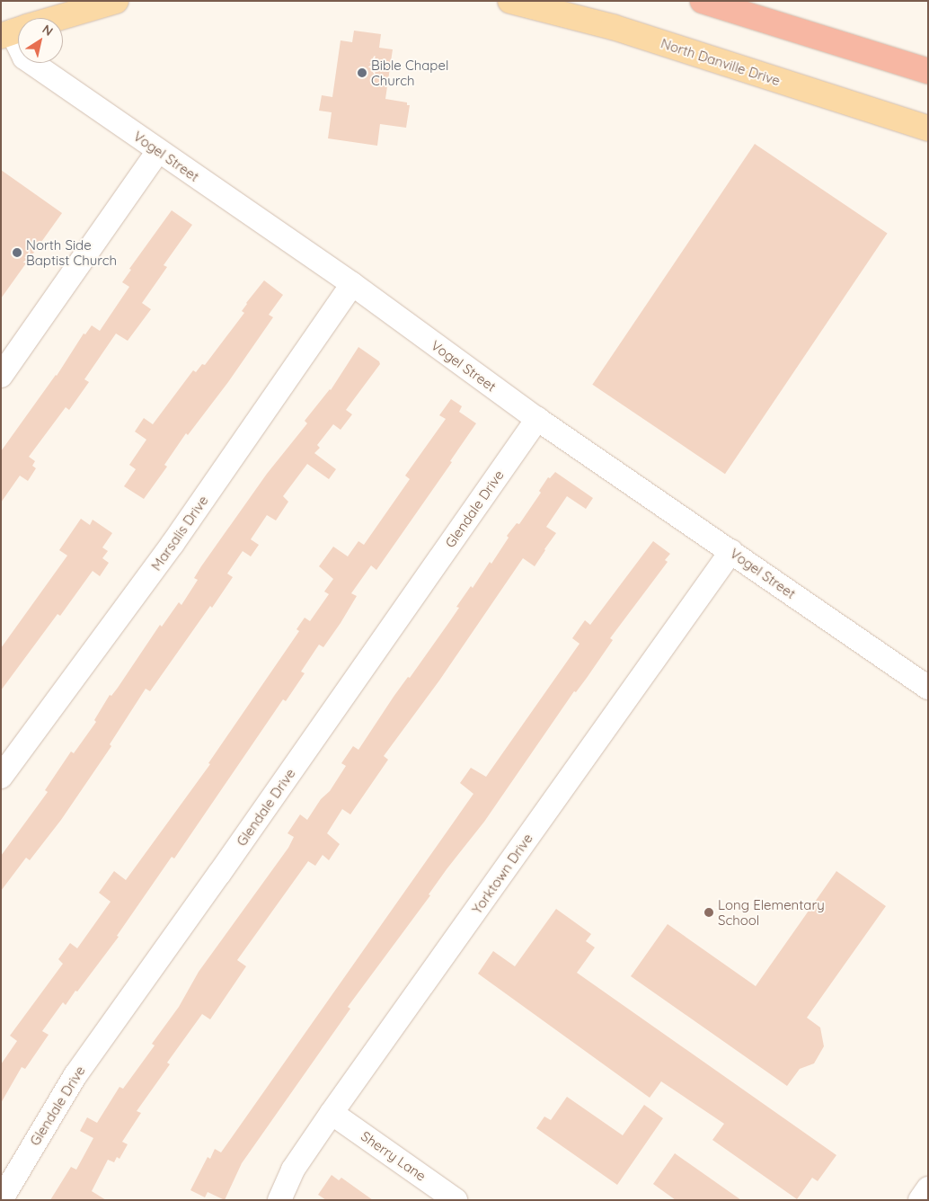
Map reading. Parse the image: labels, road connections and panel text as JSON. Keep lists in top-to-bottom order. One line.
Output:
{"streets":{"main road":["North Danville Drive"],"street":["Vogel Street","Glendale Drive","Marsalis Drive","Yorktown Drive","Sherry Lane"]},"crossings":[["Vogel Street","Glendale Drive"],["Vogel Street","Marsalis Drive"],["Vogel Street","Yorktown Drive"],["Yorktown Drive","Sherry Lane"]],"places":["Bible Chapel Church","North Side Baptist Church","Long Elementary School"],"north":"top right"}
